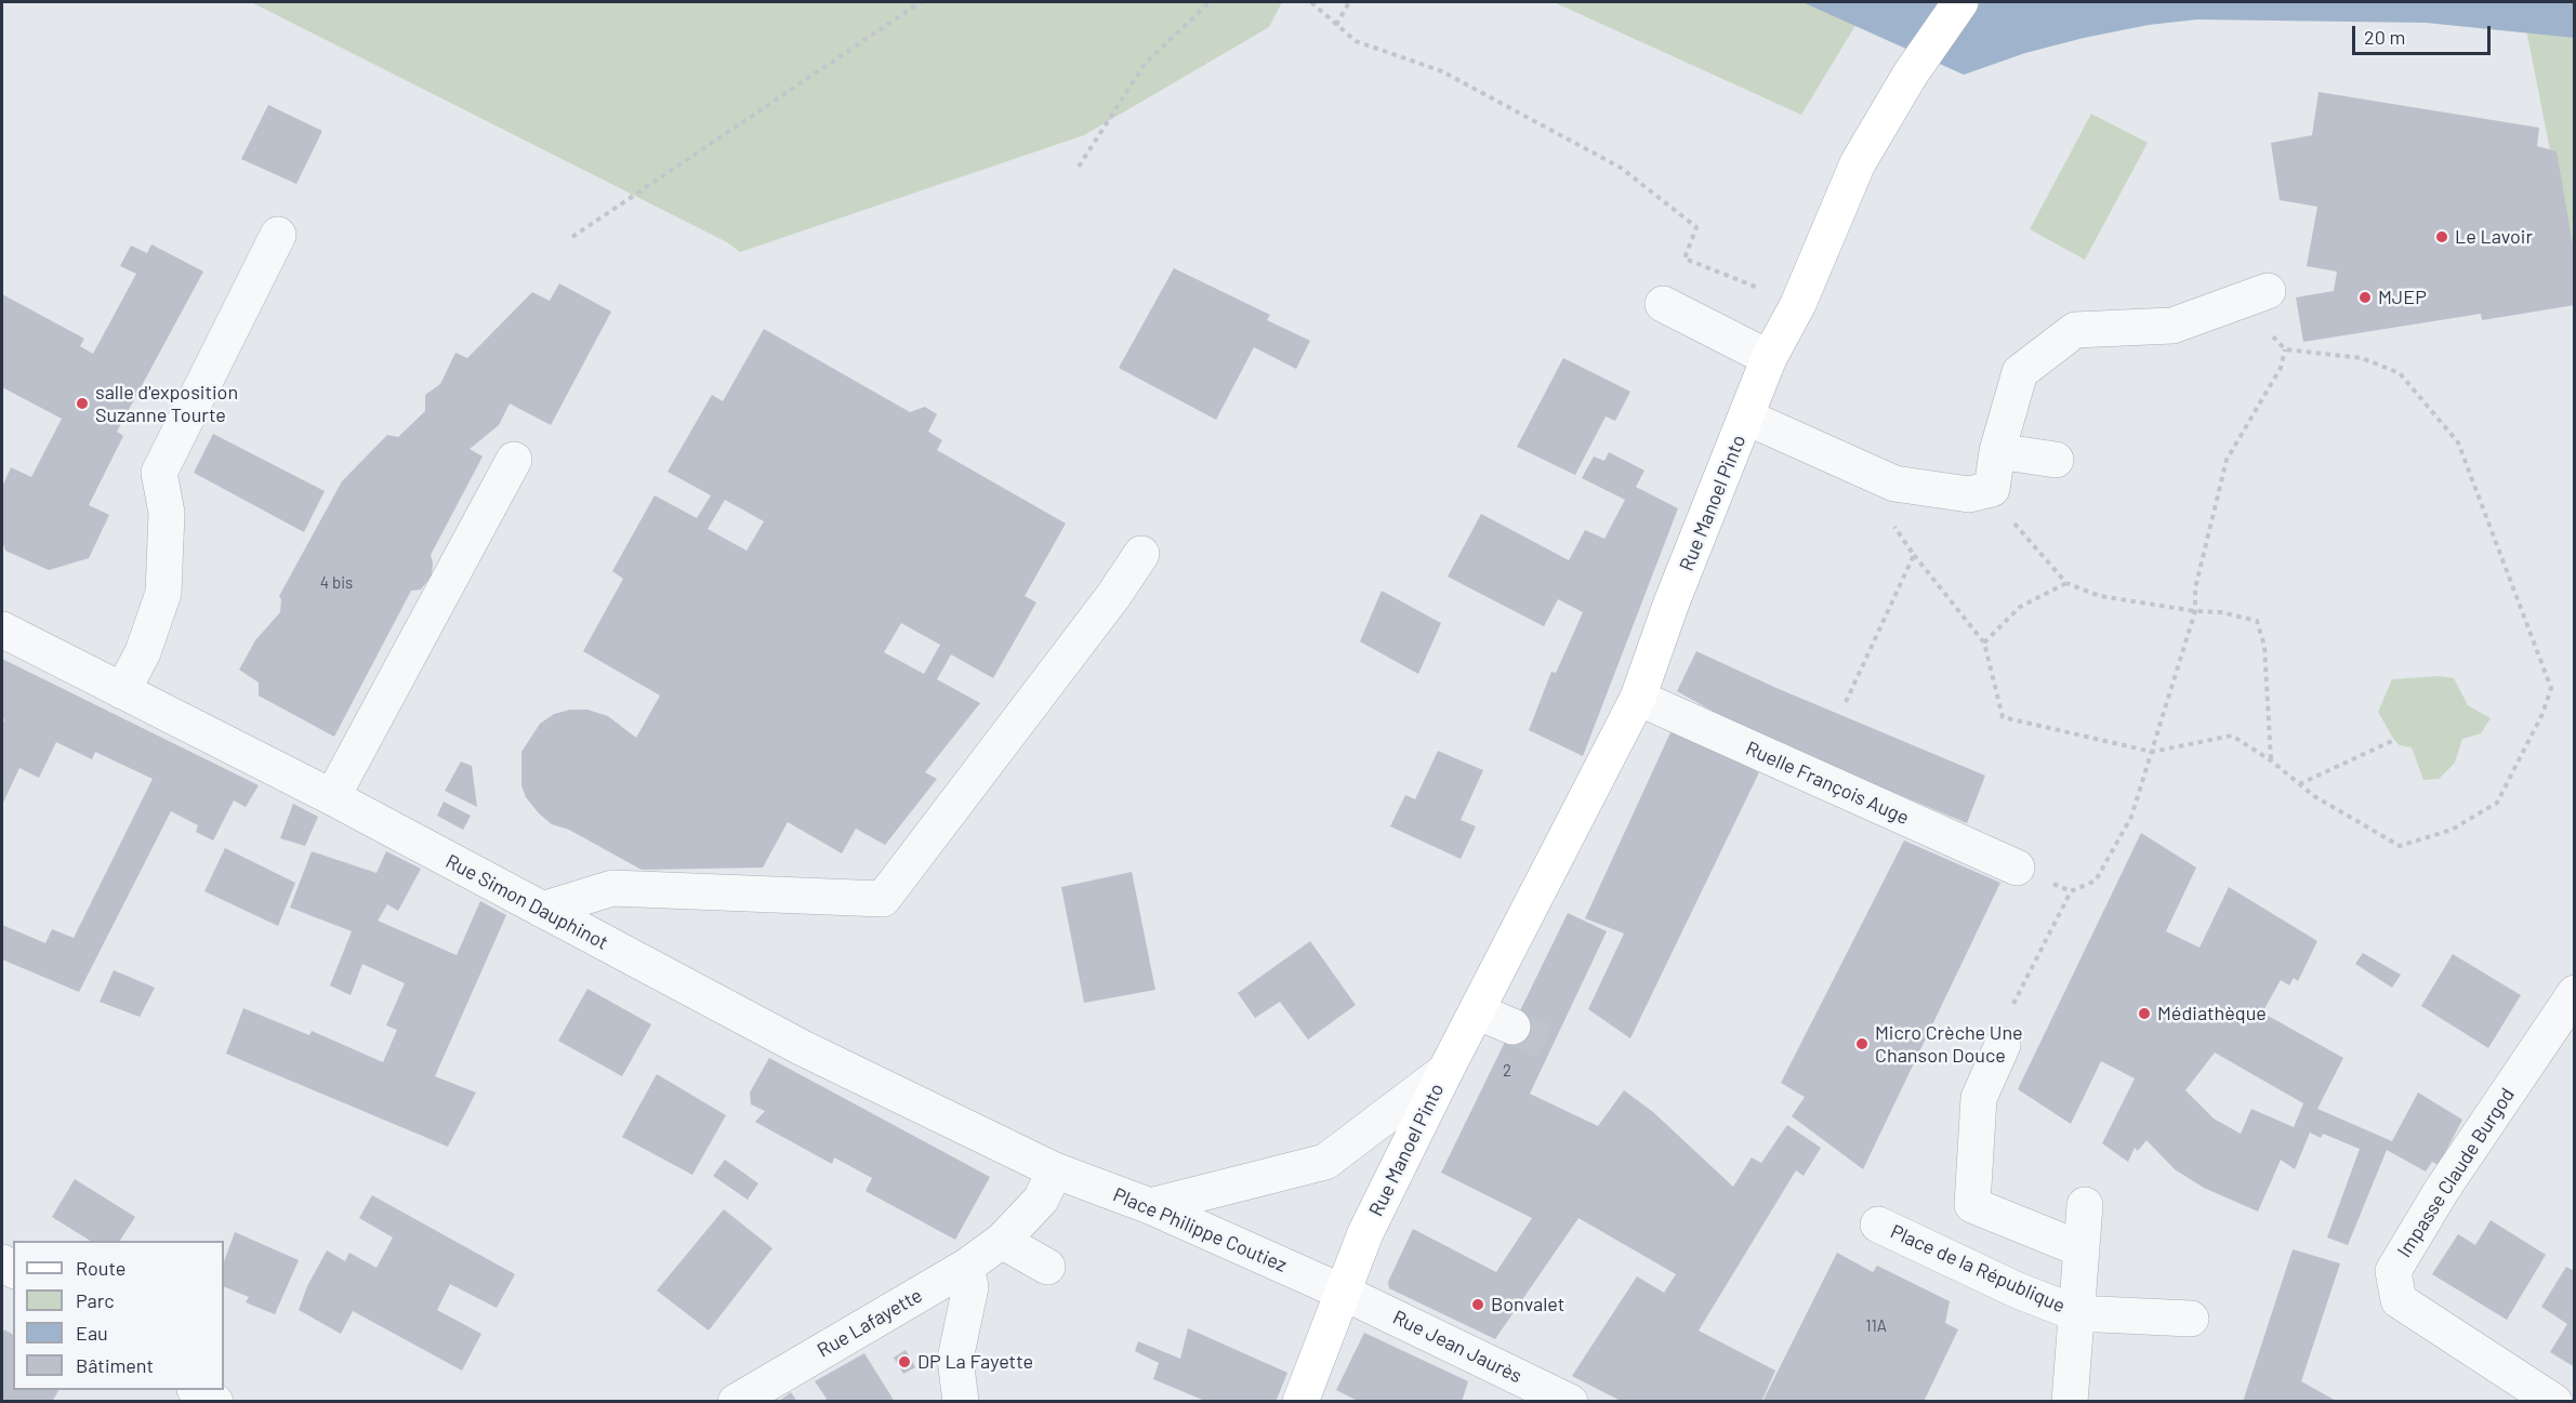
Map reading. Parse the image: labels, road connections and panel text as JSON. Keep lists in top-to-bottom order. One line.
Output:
{"streets":{"main road":["Rue Manoel Pinto"],"street":["Ruelle François Auge","Rue Simon Dauphinot","Impasse Claude Burgod","Place Philippe Coutiez","Place de la République","Rue Lafayette","Rue Jean Jaurès"]},"crossings":[["Rue Manoel Pinto","Ruelle François Auge"],["Rue Manoel Pinto","Place Philippe Coutiez"],["Rue Manoel Pinto","Rue Jean Jaurès"],["Rue Simon Dauphinot","Place Philippe Coutiez"],["Rue Simon Dauphinot","Rue Lafayette"],["Place Philippe Coutiez","Rue Lafayette"],["Place Philippe Coutiez","Rue Jean Jaurès"]],"places":["Le Lavoir","MJEP","salle d'exposition Suzanne Tourte","Médiathèque","Micro Crèche Une Chanson Douce","Bonvalet","DP La Fayette"],"house_numbers":["4 bis","2","11A"],"legend":["Route","Parc","Eau","Bâtiment"],"scale_bar":"20 m"}
